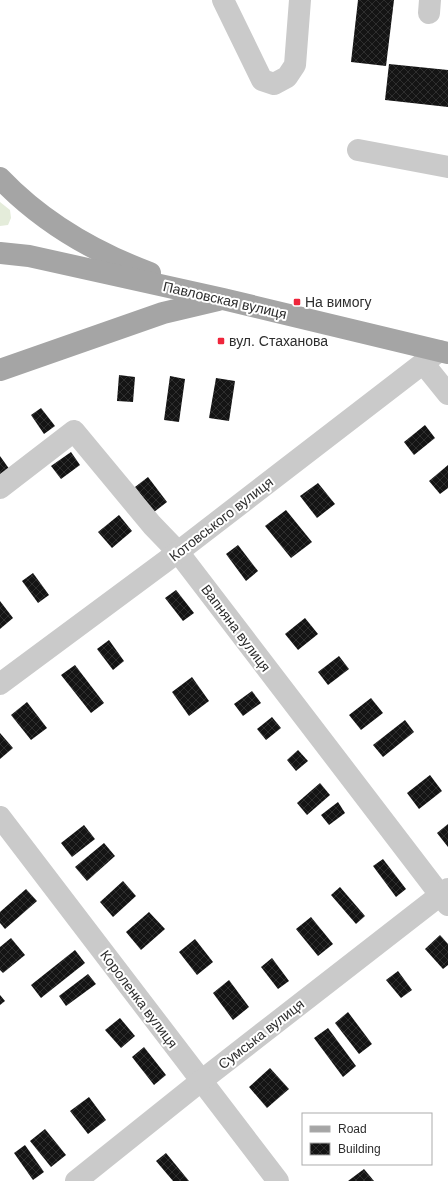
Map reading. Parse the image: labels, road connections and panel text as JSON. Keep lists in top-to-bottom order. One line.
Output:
{"streets":{"main road":["Павловская вулиця"],"street":["Котовського вулиця","Вапняна вулиця","Короленка вулиця","Сумська вулиця"]},"crossings":[["Павловская вулиця","Котовського вулиця"],["Котовського вулиця","Вапняна вулиця"],["Вапняна вулиця","Сумська вулиця"],["Короленка вулиця","Сумська вулиця"]],"places":{"transit":["На вимогу","вул. Стаханова"]},"legend":["Road","Building"]}
